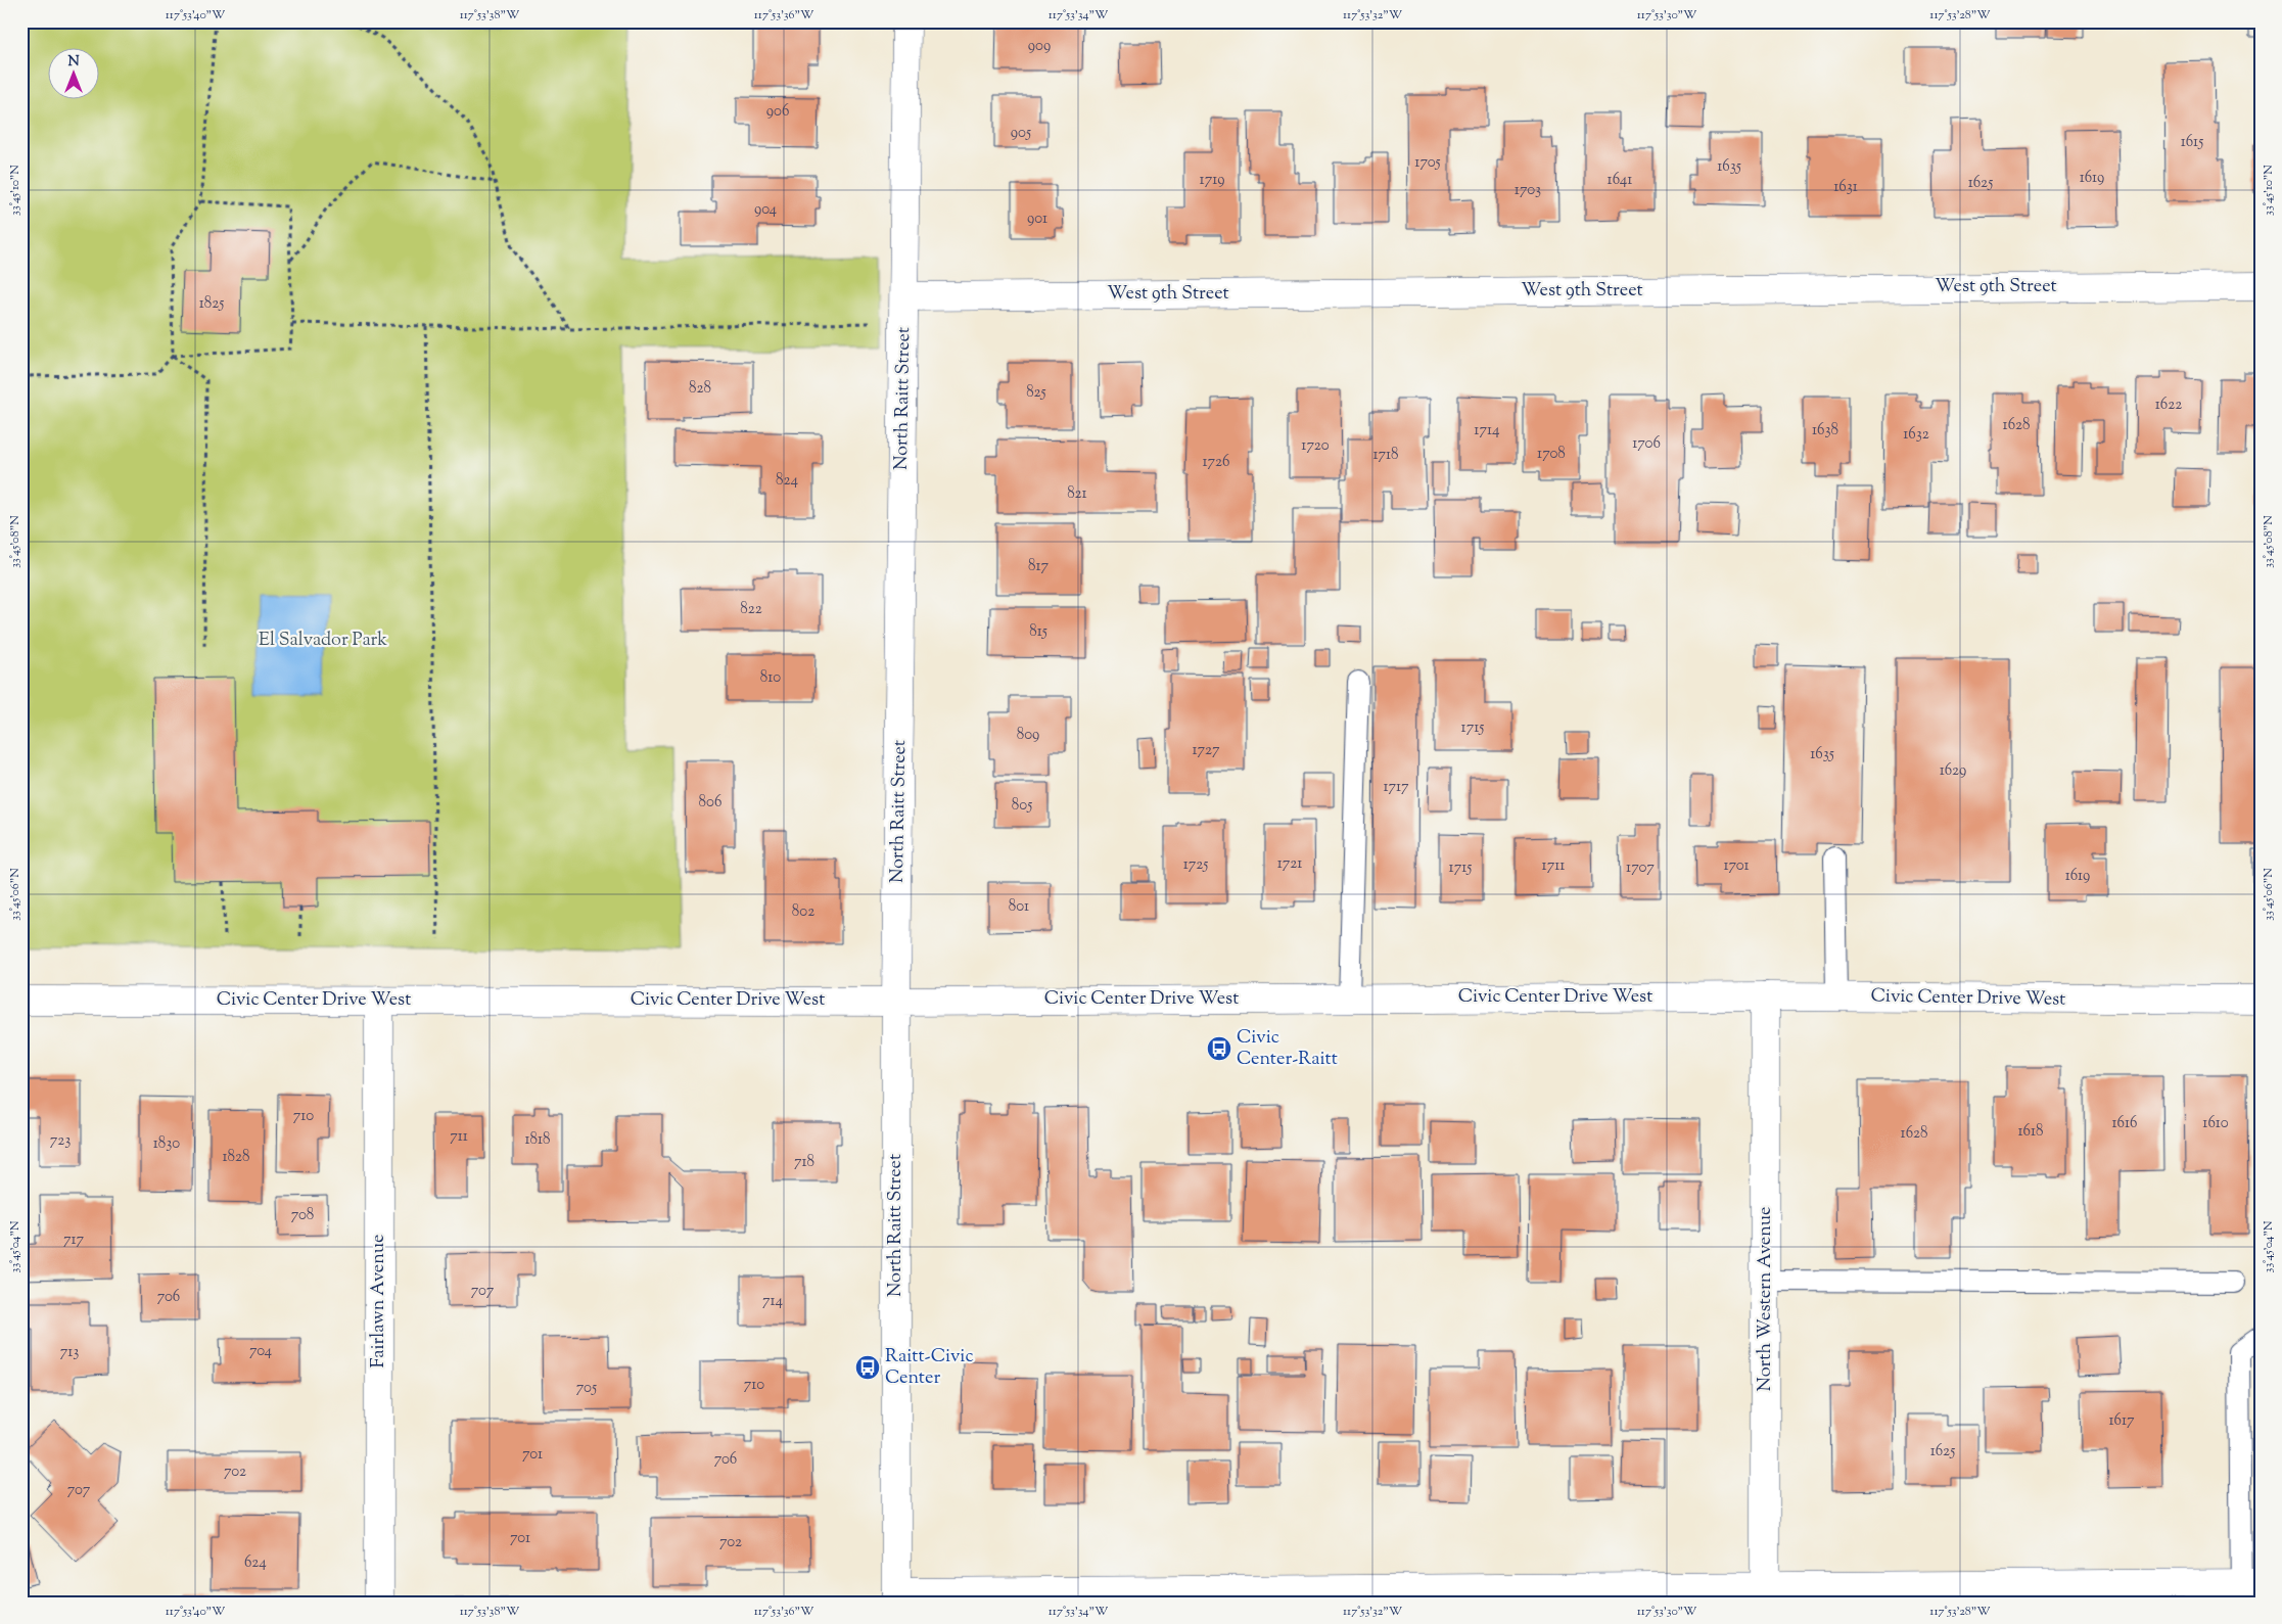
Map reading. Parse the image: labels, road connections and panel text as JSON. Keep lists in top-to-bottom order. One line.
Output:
{"streets":{"street":["West 9th Street","North Raitt Street","Civic Center Drive West","North Western Avenue","Fairlawn Avenue"]},"crossings":[["West 9th Street","North Raitt Street"],["North Raitt Street","Civic Center Drive West"],["Civic Center Drive West","North Western Avenue"],["Civic Center Drive West","Fairlawn Avenue"]],"parks":["El Salvador Park"],"places":{"bus stop":["Civic Center-Raitt","Raitt-Civic Center"]},"house_numbers":["909","906","905","1615","1705","1635","1619","1719","1641","1625","1631","1703","904","901","1825","828","825","1622","1628","1714","1638","1632","1706","1720","1708","1718","1726","824","821","817","822","815","810","1715","809","1727","1635","1629","1717","806","805","1721","1725","1711","1701","1715","1707","1619","801","802","710","1616","1610","1618","1628","711","1818","723","1830","1828","718","708","717","707","706","714","704","713","710","705","1617","1625","701","706","702","707","701","702","624"],"north":"top","coordinates":["117°53'40\"W","117°53'38\"W","117°53'36\"W","117°53'34\"W","117°53'32\"W","117°53'30\"W","117°53'28\"W","33°45'10\"N","33°45'08\"N","33°45'06\"N","33°45'04\"N"]}
